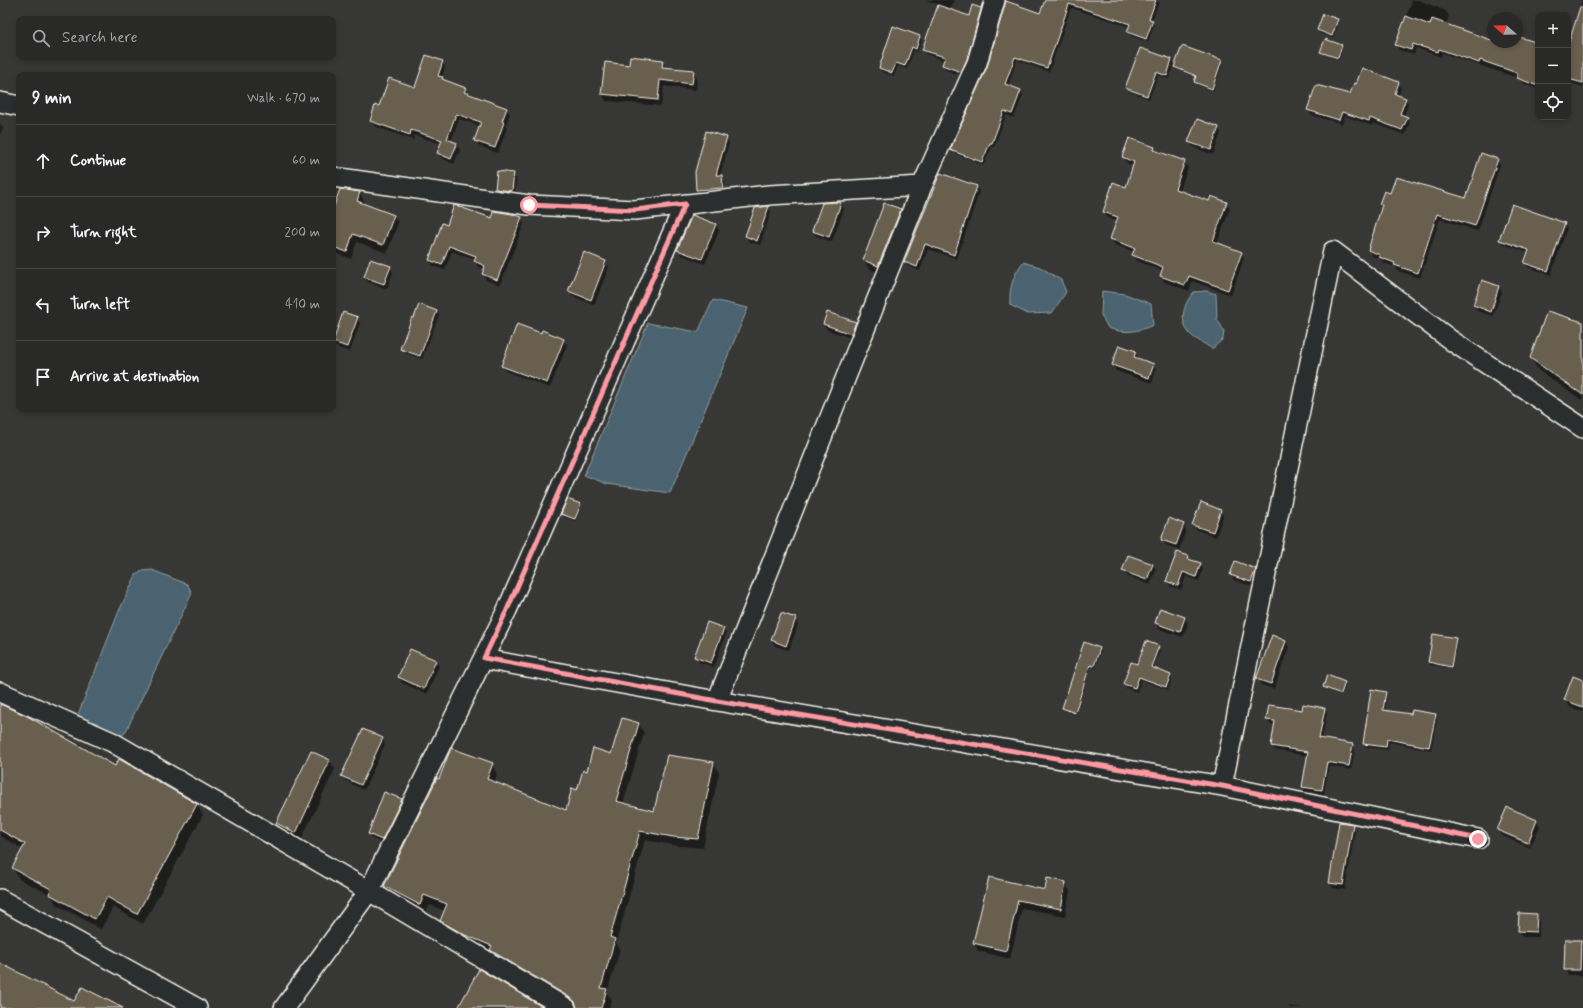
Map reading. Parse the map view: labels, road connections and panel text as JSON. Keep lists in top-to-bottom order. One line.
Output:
{"north":"left","page":{"map_buttons":["+","−"],"search":"Search here","heading":["9 min","Walk · 670 m"],"list":[["Continue","60 m"],["Turn right","200 m"],["Turn left","410 m"],"Arrive at destination"]}}
